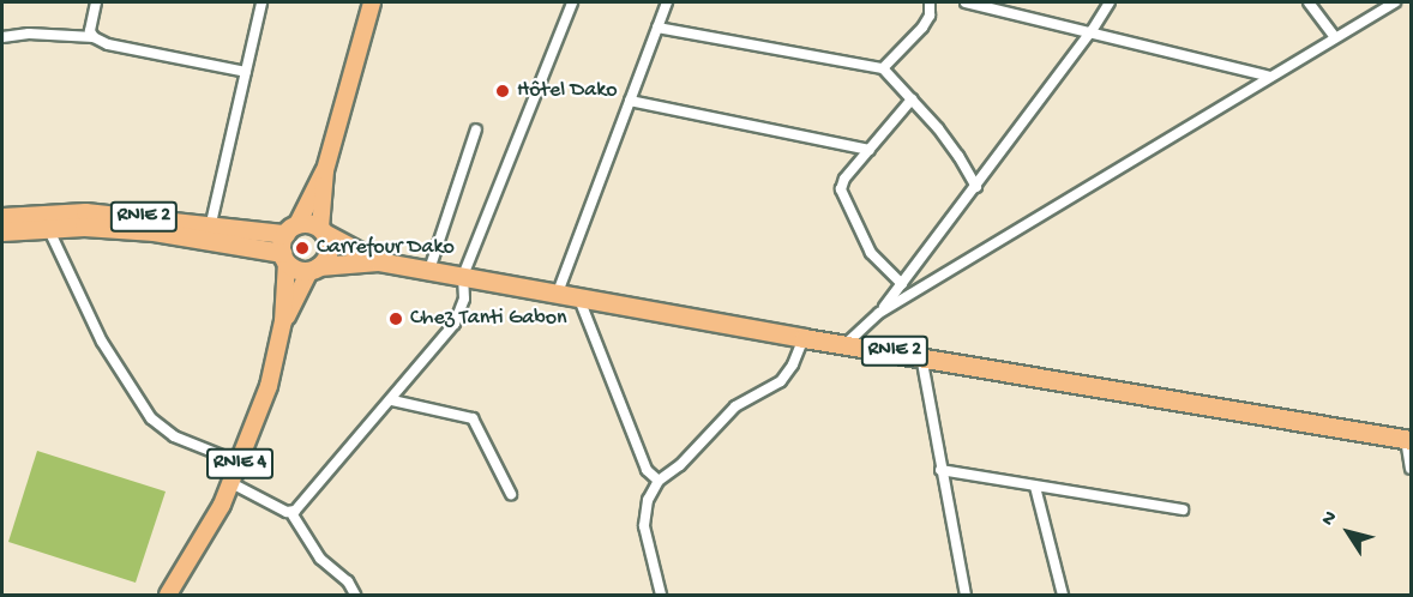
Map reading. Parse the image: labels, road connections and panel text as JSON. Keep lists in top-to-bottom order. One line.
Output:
{"streets":{"highway":["RNIE 2"],"main road":["RNIE 4"]},"crossings":[["RNIE 2","RNIE 4"]],"places":["Hôtel Dako","Carrefour Dako","Chez Tanti Gabon"],"north":"top left"}
